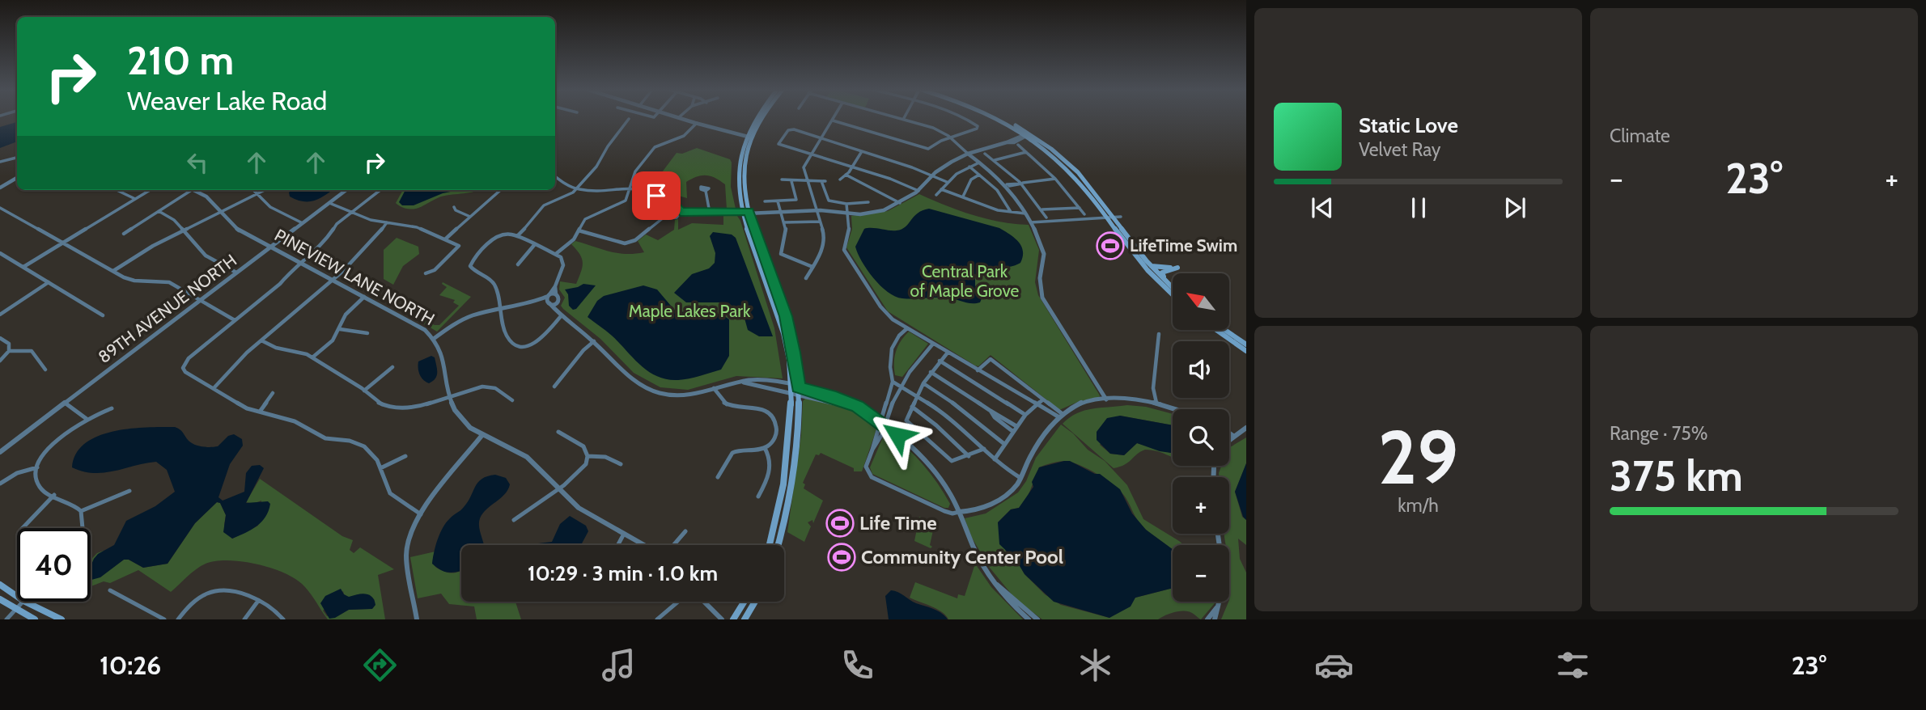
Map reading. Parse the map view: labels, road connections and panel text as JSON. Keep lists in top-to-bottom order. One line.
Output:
{"streets":{"street":["PINEVIEW LANE NORTH","89TH AVENUE NORTH"]},"crossings":[["PINEVIEW LANE NORTH","89TH AVENUE NORTH"]],"parks":["Central Park of Maple Grove","Maple Lakes Park"],"places":{"sports":["LifeTime Swim","Life Time","Community Center Pool"]},"north":"top left","page":{"tile":["Climate",["29","km/h"],["Range · 75%","375 km"]],"turn":["210 m","Weaver Lake Road"],"song":["Static Love","Velvet Ray"],"heat":["−","23°","+"],"map_buttons":["+","−"],"limit":"40","trip":"10:29 · 3 min · 1.0 km","tabs":["10:26","23°"]}}
